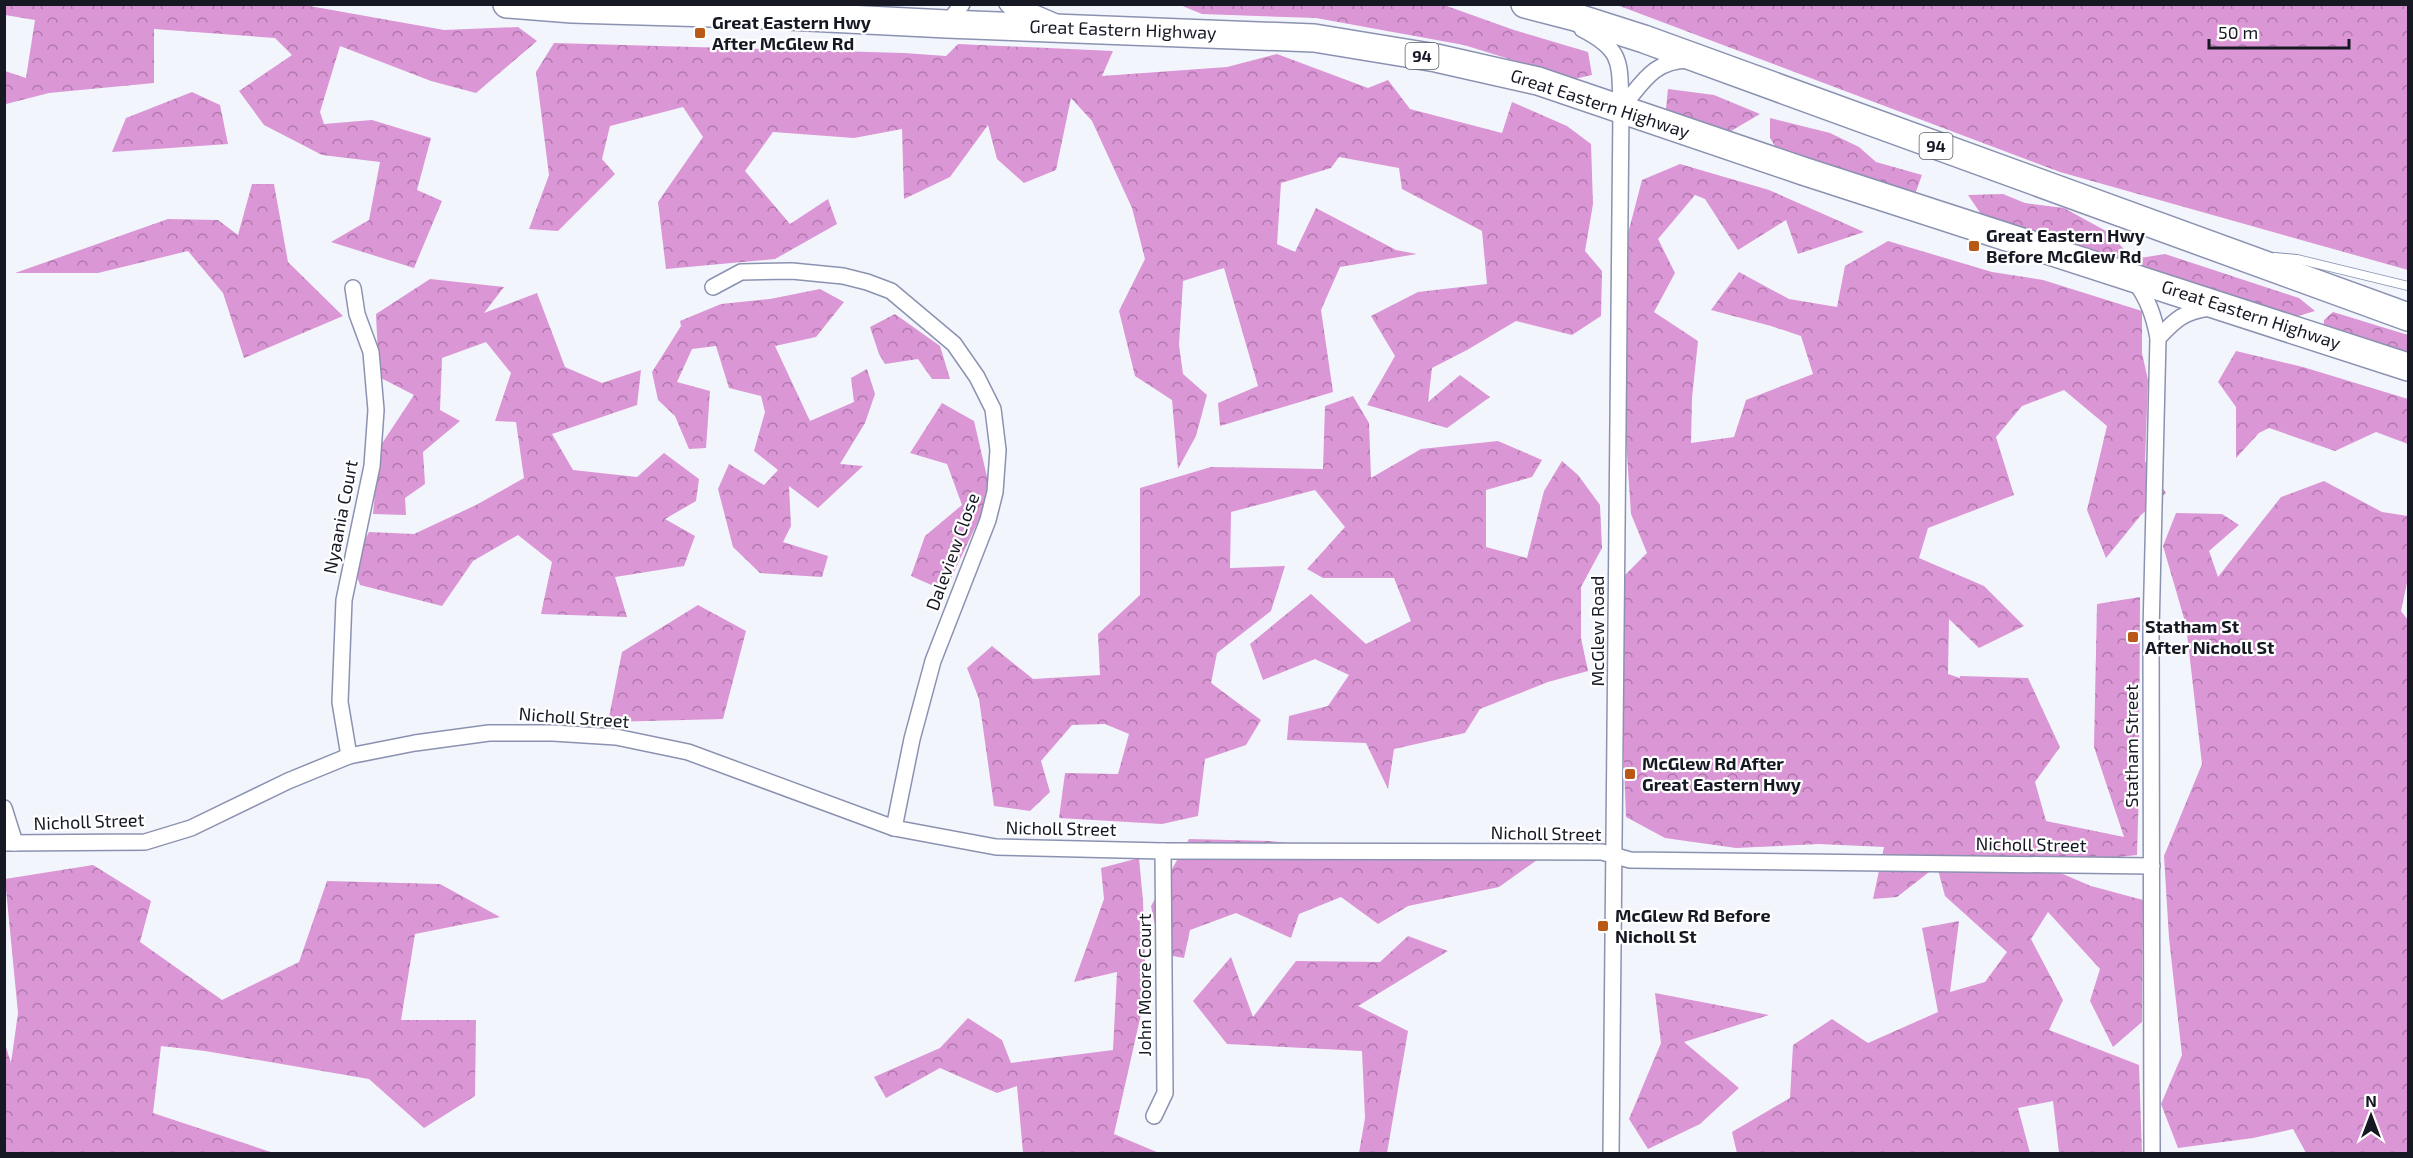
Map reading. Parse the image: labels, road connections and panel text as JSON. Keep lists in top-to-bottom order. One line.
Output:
{"streets":{"highway":["Great Eastern Highway","94"],"street":["Nyaania Court","Daleview Close","McGlew Road","Nicholl Street","Statham Street","John Moore Court"]},"crossings":[["Great Eastern Highway","McGlew Road"],["Great Eastern Highway","Statham Street"],["94","McGlew Road"],["Nyaania Court","Nicholl Street"],["Daleview Close","Nicholl Street"],["McGlew Road","Nicholl Street"],["Nicholl Street","Statham Street"],["Nicholl Street","John Moore Court"]],"places":{"transit":["Great Eastern Hwy After McGlew Rd","Great Eastern Hwy Before McGlew Rd","Statham St After Nicholl St","McGlew Rd After Great Eastern Hwy","McGlew Rd Before Nicholl St"]},"scale_bar":"50 m","north":"top"}
